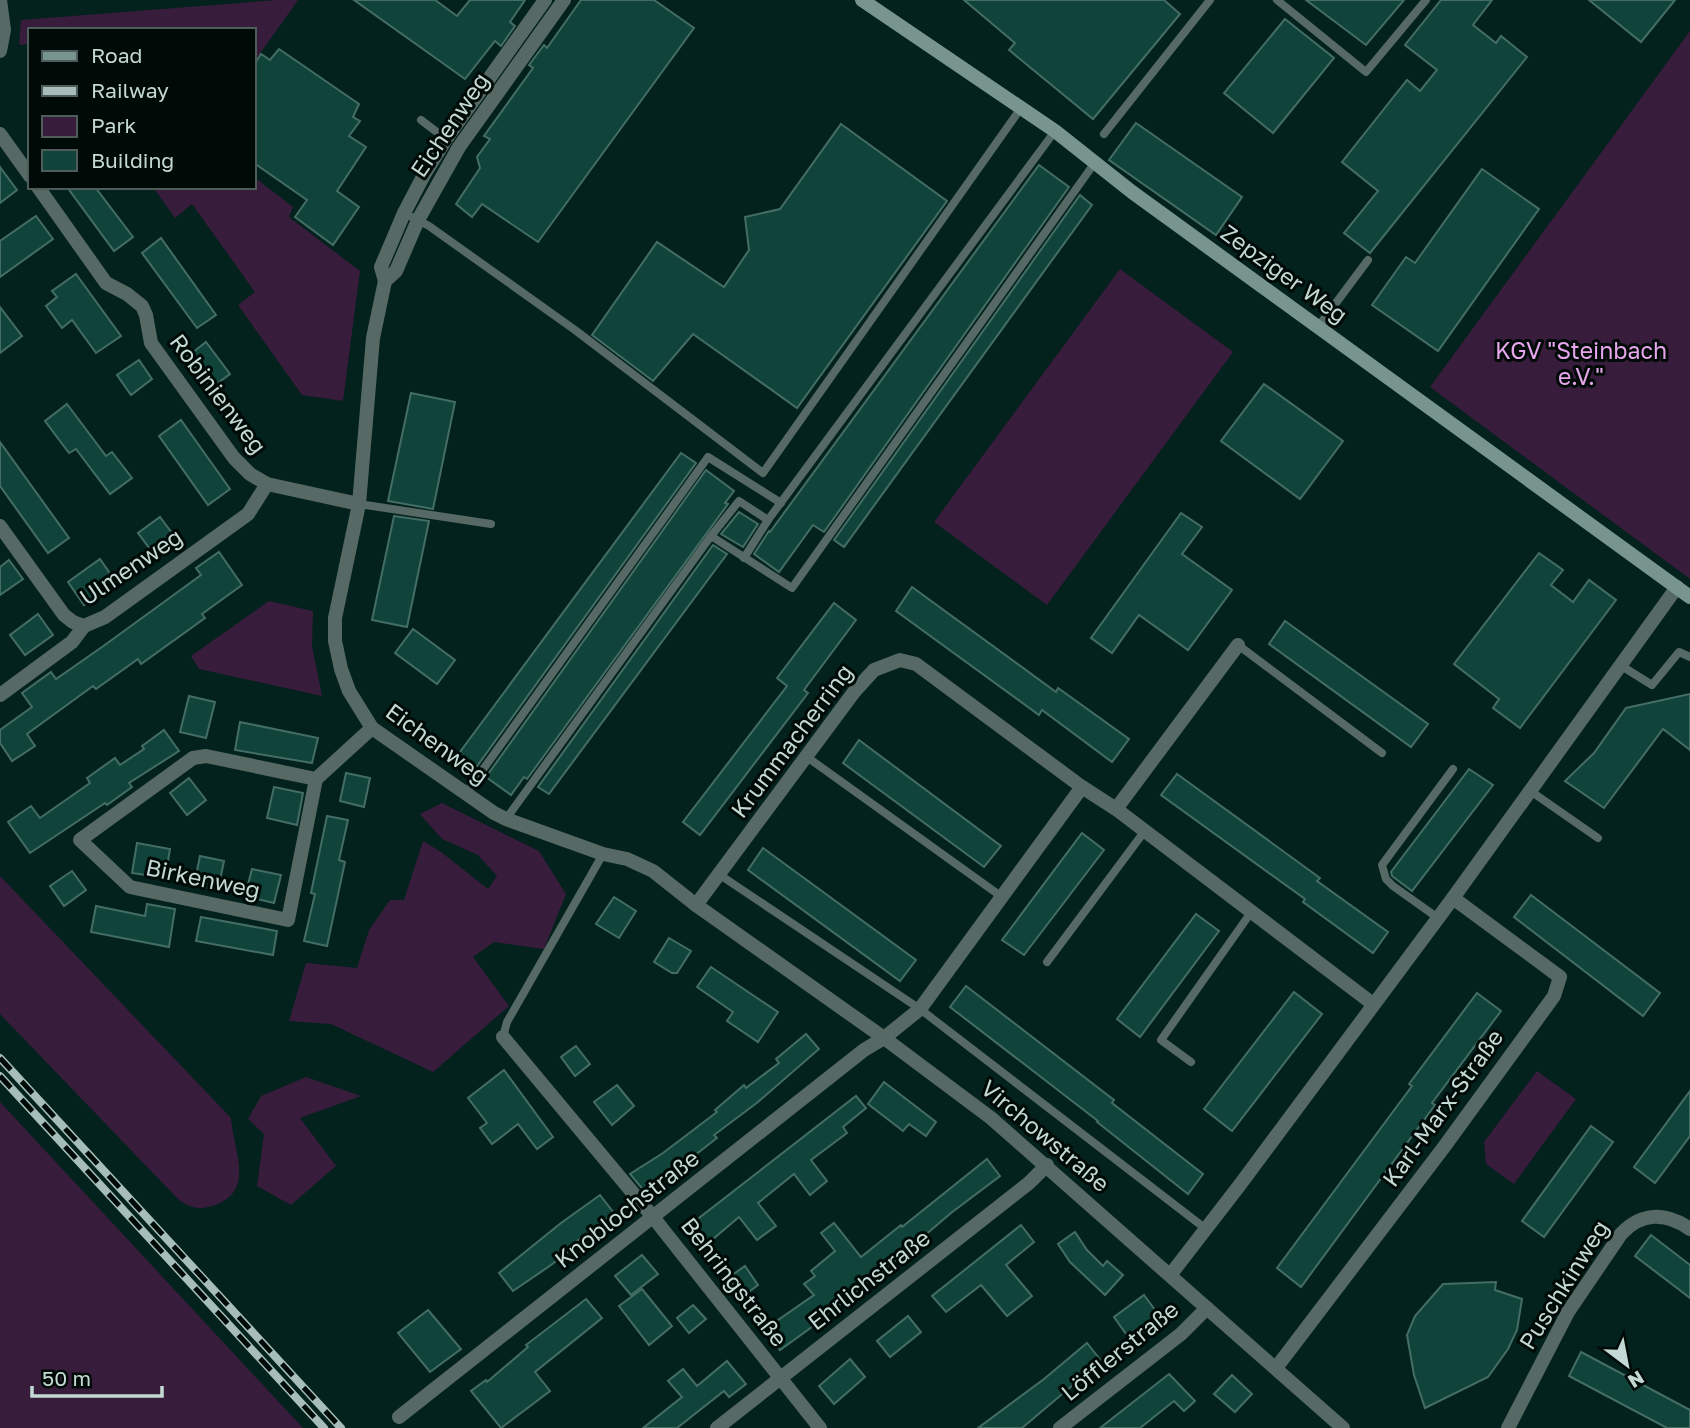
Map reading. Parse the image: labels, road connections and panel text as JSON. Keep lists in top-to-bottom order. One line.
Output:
{"streets":{"street":["Eichenweg","Zepziger Weg","Robinienweg","Ulmenweg","Krummacherring","Birkenweg","Karl-Marx-Straße","Virchowstraße","Knoblochstraße","Ehrlichstraße","Behringstraße","Puschkinweg","Löfflerstraße"]},"crossings":[["Eichenweg","Robinienweg"],["Eichenweg","Krummacherring"],["Eichenweg","Virchowstraße"],["Robinienweg","Ulmenweg"],["Krummacherring","Virchowstraße"],["Karl-Marx-Straße","Virchowstraße"],["Virchowstraße","Knoblochstraße"],["Virchowstraße","Ehrlichstraße"],["Virchowstraße","Löfflerstraße"],["Knoblochstraße","Behringstraße"],["Ehrlichstraße","Behringstraße"]],"parks":["KGV \"Steinbach e.V.\""],"legend":["Road","Railway","Park","Building"],"scale_bar":"50 m","north":"bottom right"}
